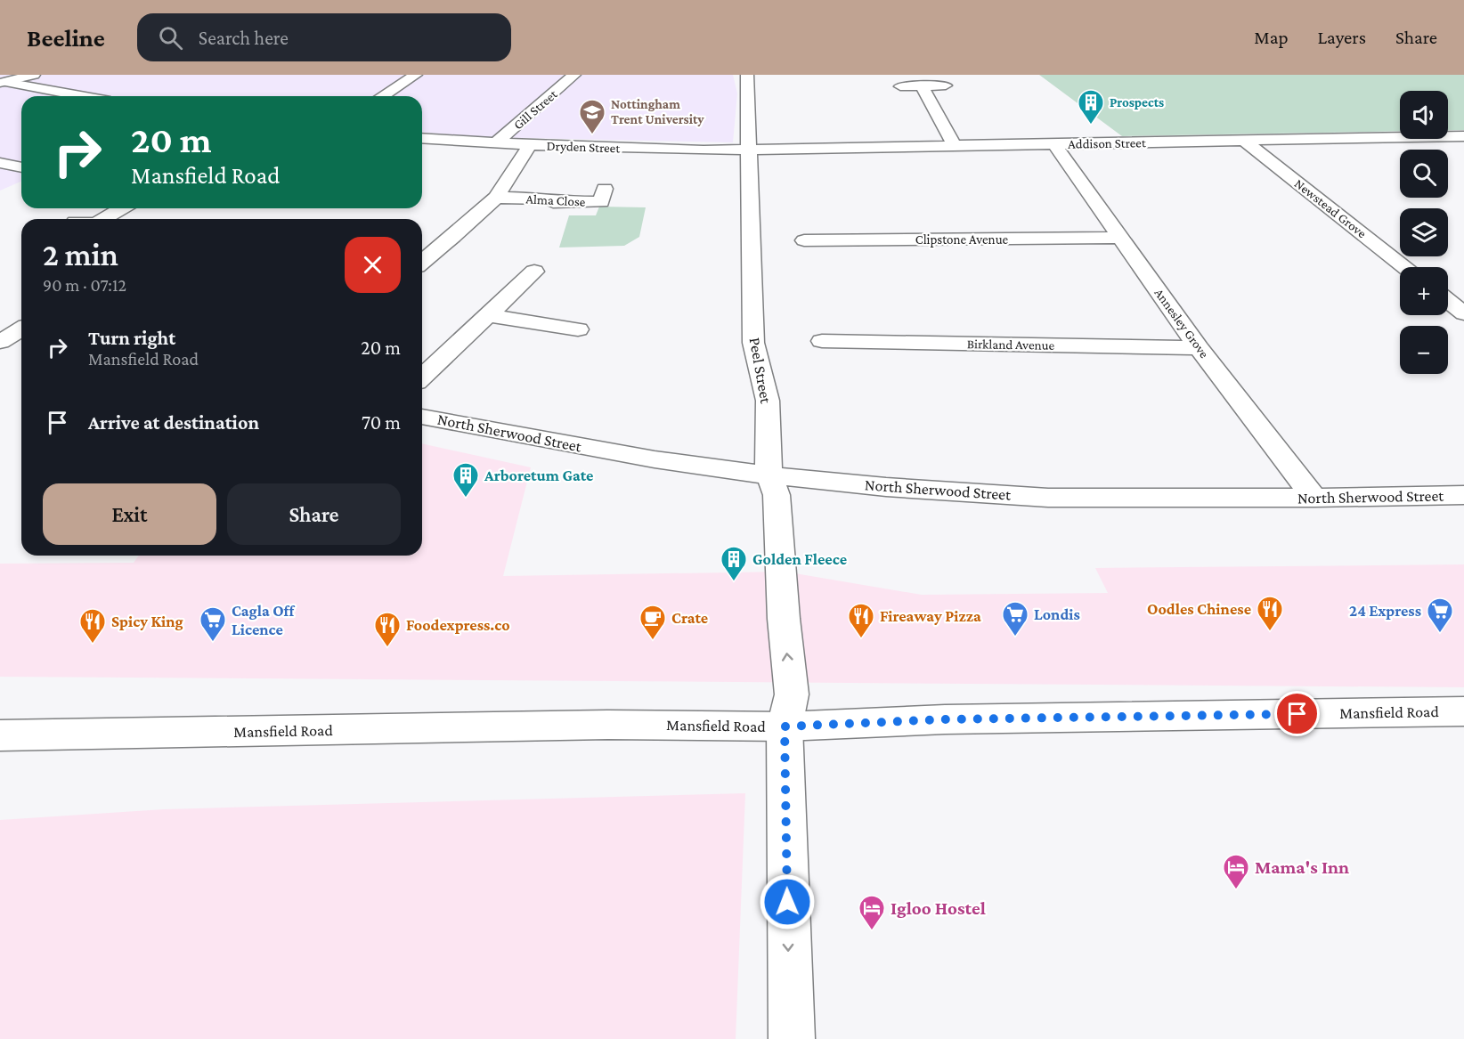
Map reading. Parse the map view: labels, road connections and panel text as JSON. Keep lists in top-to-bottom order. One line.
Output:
{"streets":{"street":["Gill Street","Addison Street","Dryden Street","Alma Close","Newstead Grove","Clipstone Avenue","Annesley Grove","Birkland Avenue","Peel Street","North Sherwood Street","Mansfield Road"]},"crossings":[["Gill Street","Dryden Street"],["Addison Street","Dryden Street"],["Addison Street","Newstead Grove"],["Addison Street","Annesley Grove"],["Addison Street","Peel Street"],["Dryden Street","Alma Close"],["Dryden Street","Peel Street"],["Clipstone Avenue","Annesley Grove"],["Annesley Grove","Birkland Avenue"],["Annesley Grove","North Sherwood Street"],["Peel Street","North Sherwood Street"],["Peel Street","Mansfield Road"]],"places":{"building":["Prospects","Arboretum Gate","Golden Fleece"],"school or university":["Nottingham Trent University"],"restaurant":["Oodles Chinese","Fireaway Pizza","Spicy King","Foodexpress.co"],"supermarket":["24 Express","Londis","Cagla Off Licence"],"cafe":["Crate"],"hotel":["Mama's Inn","Igloo Hostel"]},"page":{"header":"Beeline","search":"Search here","nav":["Map","Layers","Share"],"map_buttons":["+","−"],"turn":["20 m","Mansfield Road"],"heading":["2 min","90 m · 07:12"],"list":[{"name":"Turn right","note":"Mansfield Road","value":"20 m"},{"name":"Arrive at destination","value":"70 m"}],"buttons":["Exit","Share"]}}
